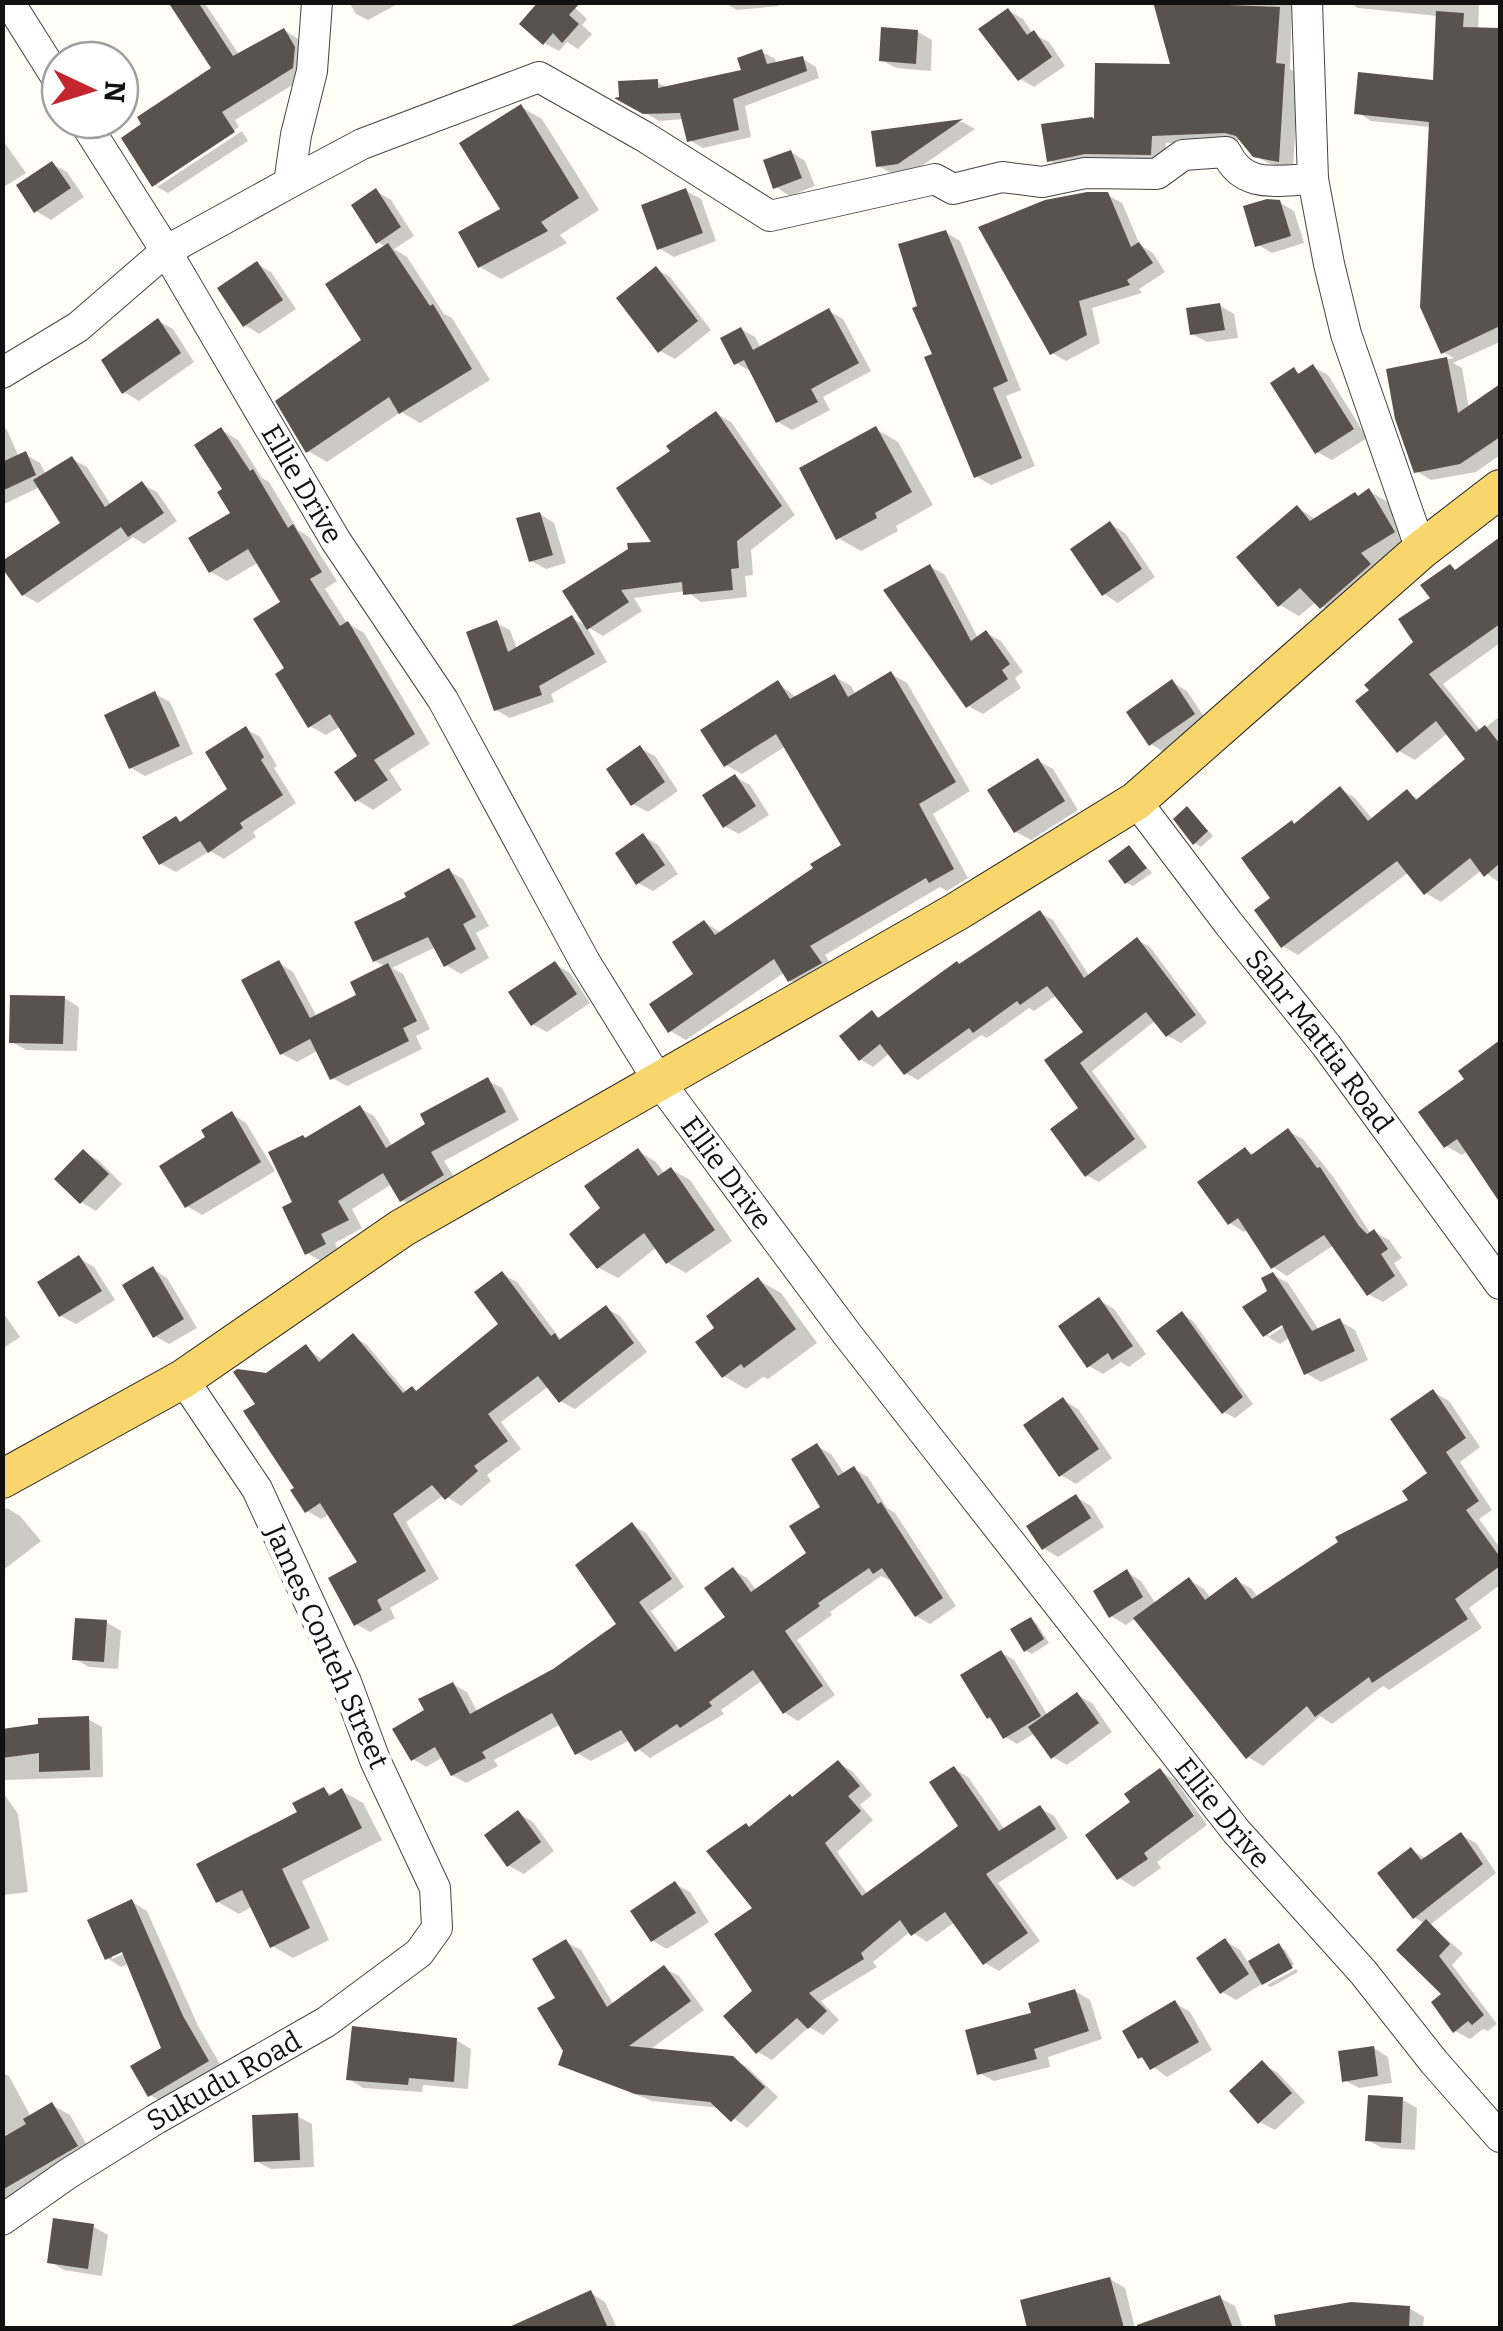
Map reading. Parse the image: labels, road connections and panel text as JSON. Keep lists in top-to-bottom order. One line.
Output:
{"streets":{"street":["Ellie Drive","Sahr Mattia Road","James Conteh Street","Sukudu Road"]},"crossings":[["James Conteh Street","Sukudu Road"]],"north":"right"}
